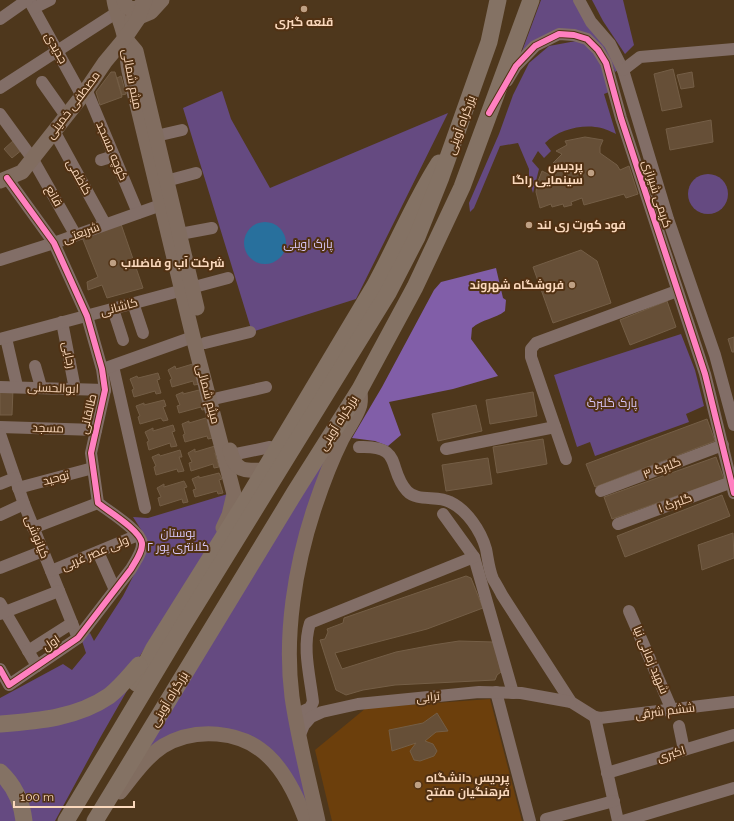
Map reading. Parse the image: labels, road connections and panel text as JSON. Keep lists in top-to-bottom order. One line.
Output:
{"streets":{"highway":["بزرگراه آوینی"],"main road":["میثم شمالی","مصطفی خمینی"],"street":["جدیدی","کوچه مسجد","کاظمی","کریمی شیرازی","قانع","شریعتی","کاشانی","رجایی","ابوالحسنی","طالقانی","مسجد","گلبرگ ۳","توحید","گلبرگ ۱","کیانوشی","ولی عصر غربی","اول","شهید زمانی نیا","ترابی","ششم شرقی","اکبری"]},"crossings":[["جدیدی","مصطفی خمینی"],["جدیدی","کوچه مسجد"],["میثم شمالی","مصطفی خمینی"],["میثم شمالی","شریعتی"],["میثم شمالی","کاشانی"],["مصطفی خمینی","کوچه مسجد"],["مصطفی خمینی","کاظمی"],["مصطفی خمینی","قانع"],["مصطفی خمینی","طالقانی"],["بزرگراه آوینی","کریمی شیرازی"],["کوچه مسجد","شریعتی"],["کاظمی","شریعتی"],["کریمی شیرازی","گلبرگ ۳"],["کریمی شیرازی","گلبرگ ۱"],["قانع","شریعتی"],["شریعتی","طالقانی"],["کاشانی","رجایی"],["کاشانی","طالقانی"],["رجایی","ابوالحسنی"],["ابوالحسنی","طالقانی"],["طالقانی","مسجد"],["طالقانی","توحید"],["توحید","کیانوشی"],["کیانوشی","ولی عصر غربی"],["کیانوشی","اول"],["شهید زمانی نیا","ششم شرقی"]],"parks":["پارک اوینی","پارک گلبرگ","بوستان کلانتری پور ۲"],"places":["قلعه گبری","پردیس سینمایی راگا","فود کورت ری لند","شرکت آب و فاضلاب","فروشگاه شهروند","پردیس دانشگاه فرهنگیان مفتح"],"scale_bar":"100 m"}
